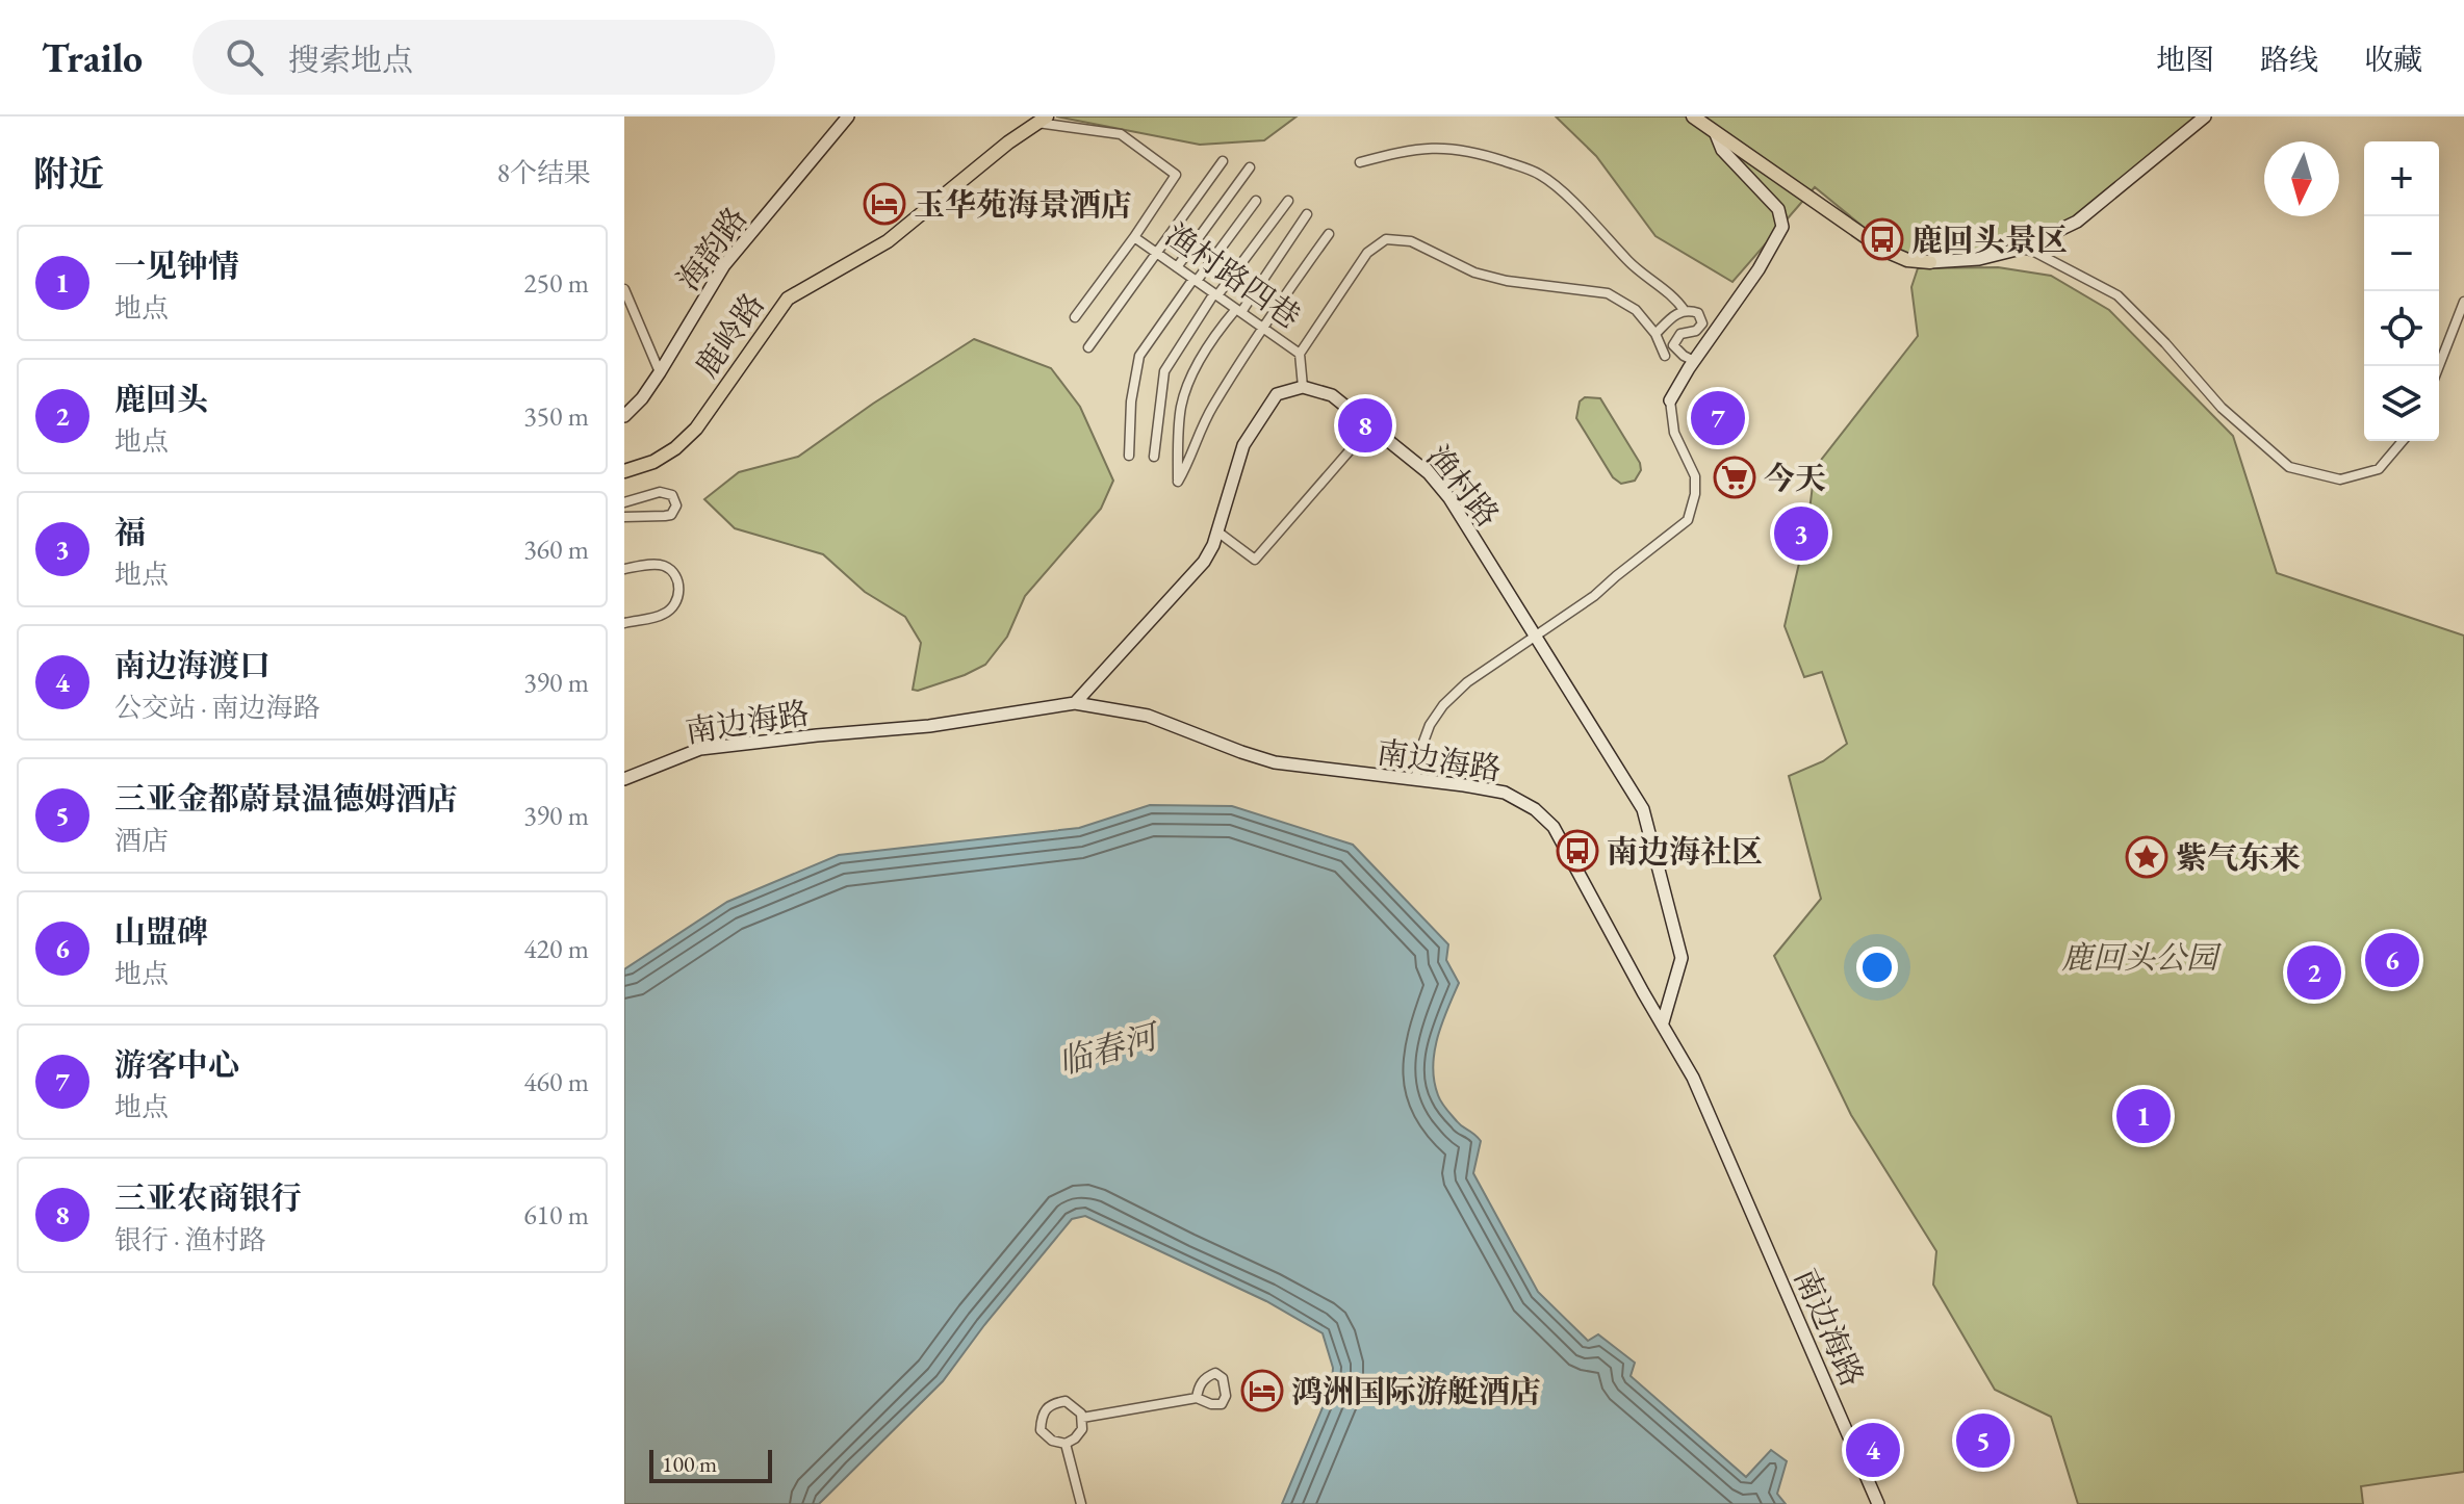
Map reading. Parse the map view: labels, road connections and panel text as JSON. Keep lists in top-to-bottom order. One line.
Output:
{"streets":{"main road":["海韵路","鹿岭路","渔村路","南边海路"],"street":["渔村路四巷"]},"crossings":[["渔村路四巷","鹿岭路"],["渔村路四巷","渔村路"],["渔村路","南边海路"]],"water":["临春河"],"parks":["鹿回头公园"],"places":{"hotel":["玉华苑海景酒店","鸿洲国际游艇酒店"],"bus stop":["鹿回头景区","南边海社区"],"supermarket":["今天"],"place":["紫气东来"]},"scale_bar":"100 m","north":"bottom","page":{"header":"Trailo","search":"搜索地点","nav":["地图","路线","收藏"],"heading":["附近","8个结果"],"map_buttons":["+","−"],"list":[{"mark":"1","name":"一见钟情","note":"地点","value":"250 m"},{"mark":"2","name":"鹿回头","note":"地点","value":"350 m"},{"mark":"3","name":"福","note":"地点","value":"360 m"},{"mark":"4","name":"南边海渡口","note":"公交站 · 南边海路","value":"390 m"},{"mark":"5","name":"三亚金都蔚景温德姆酒店","note":"酒店","value":"390 m"},{"mark":"6","name":"山盟碑","note":"地点","value":"420 m"},{"mark":"7","name":"游客中心","note":"地点","value":"460 m"},{"mark":"8","name":"三亚农商银行","note":"银行 · 渔村路","value":"610 m"}],"pins":["7","8","3","6","2","1","5","4"],"scale":"100 m"}}
